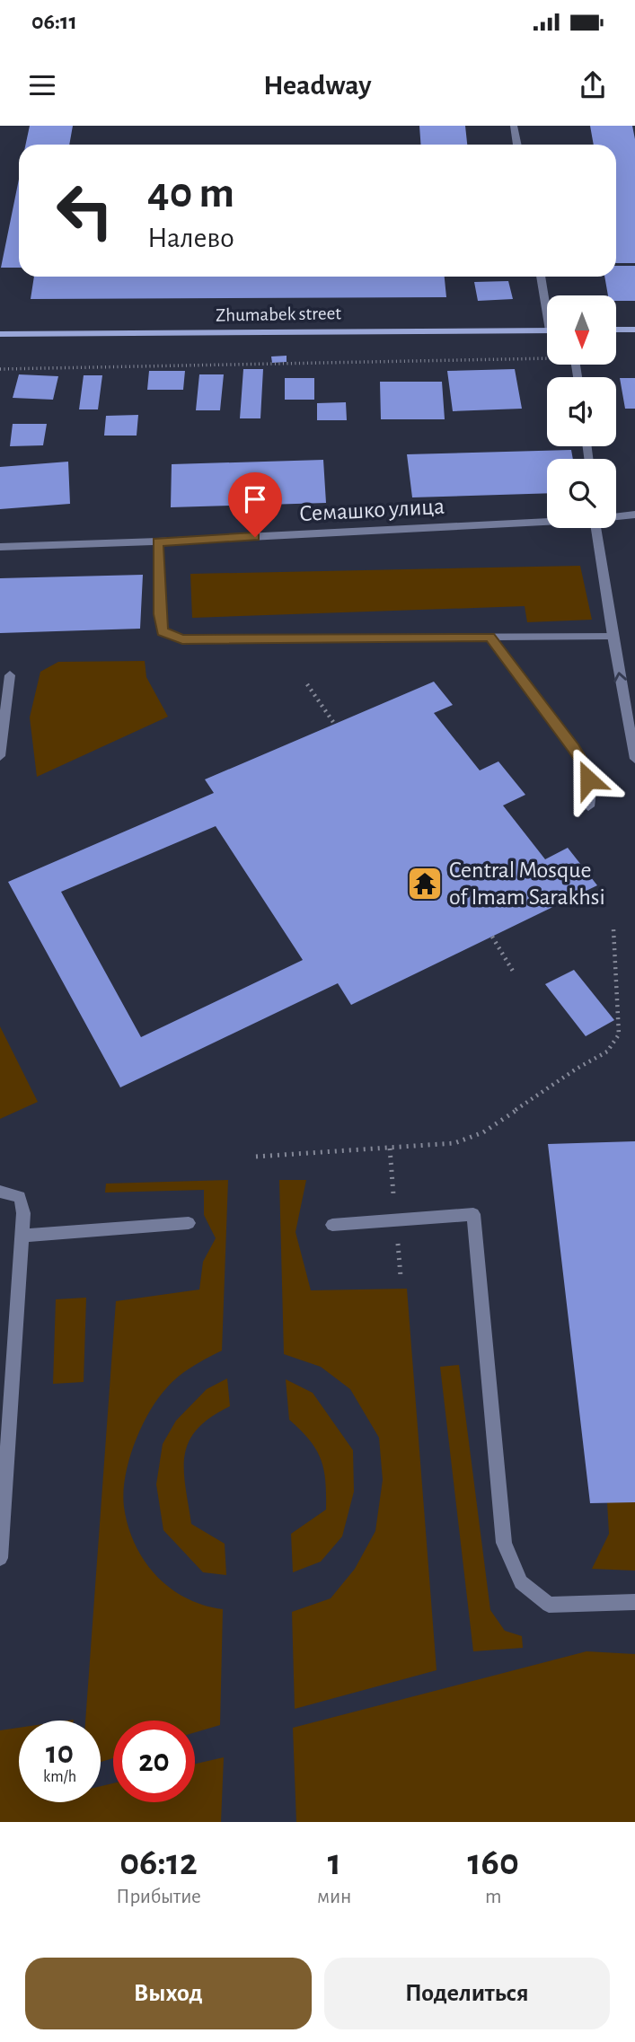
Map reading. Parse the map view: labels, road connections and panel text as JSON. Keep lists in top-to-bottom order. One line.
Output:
{"streets":{"street":["Zhumabek street","Семашко улица"]},"places":{"temple":["Central Mosque of Imam Sarakhsi"]},"north":"bottom","page":{"status":"06:11","header":"Headway","turn":["40 m","Налево"],"speed":"10 km/h","limit":"20","eta":["06:12","Прибытие","1","мин","160","m"],"buttons":["Выход","Поделиться"]}}
